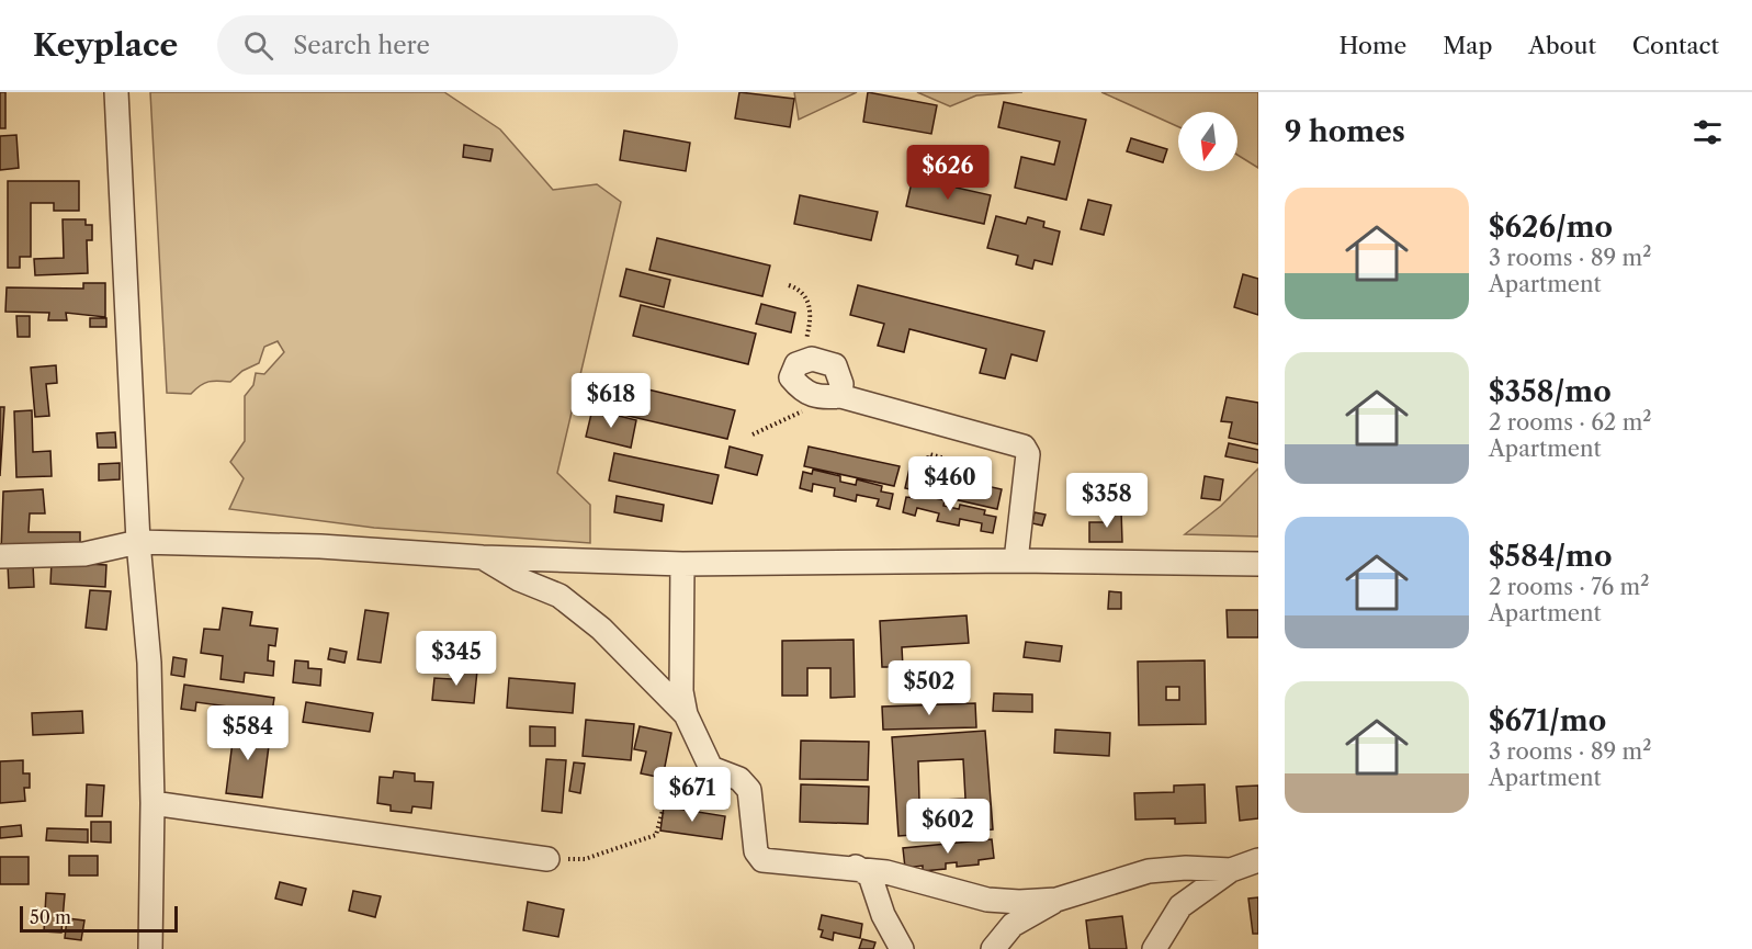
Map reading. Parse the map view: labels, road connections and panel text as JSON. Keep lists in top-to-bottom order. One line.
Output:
{"scale_bar":"50 m","north":"bottom","page":{"header":"Keyplace","search":"Search here","nav":["Home","Map","About","Contact"],"heading":"9 homes","price":["$626","$618","$460","$358","$345","$502","$584","$671","$602"],"list":[{"name":"$626/mo","note":"3 rooms · 89 m² · Apartment"},{"name":"$358/mo","note":"2 rooms · 62 m² · Apartment"},{"name":"$584/mo","note":"2 rooms · 76 m² · Apartment"},{"name":"$671/mo","note":"3 rooms · 89 m² · Apartment"}],"scale":"50 m"}}
